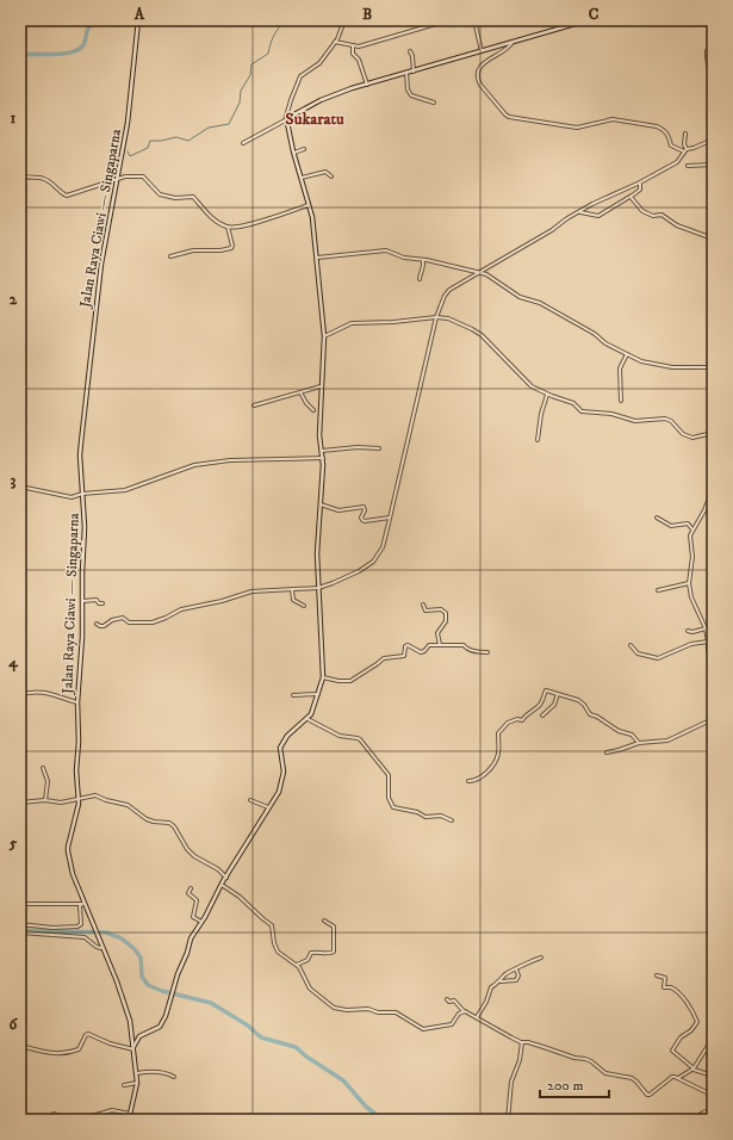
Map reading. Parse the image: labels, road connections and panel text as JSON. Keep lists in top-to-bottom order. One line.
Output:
{"streets":{"street":["Jalan Raya Ciawi — Singaparna"]},"districts":["Sukaratu"],"scale_bar":"200 m","grid":{"columns":["A","B","C"],"rows":["1","2","3","4","5","6"]}}
